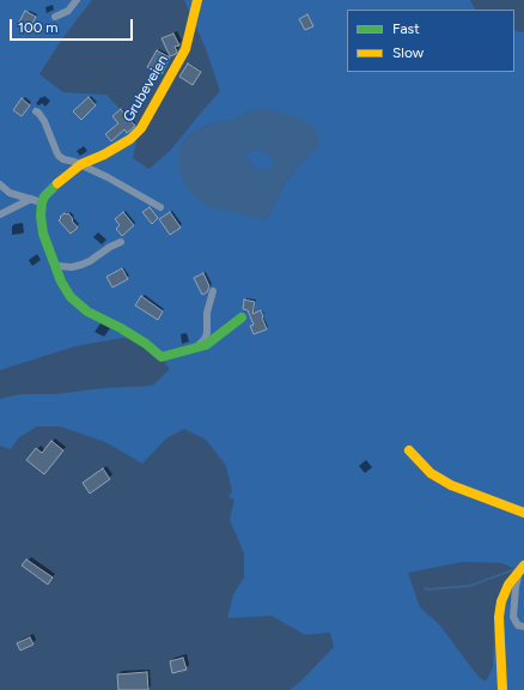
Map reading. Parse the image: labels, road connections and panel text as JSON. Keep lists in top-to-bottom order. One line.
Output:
{"streets":{"street":["Grubeveien"]},"legend":["Fast","Slow"],"scale_bar":"100 m"}
